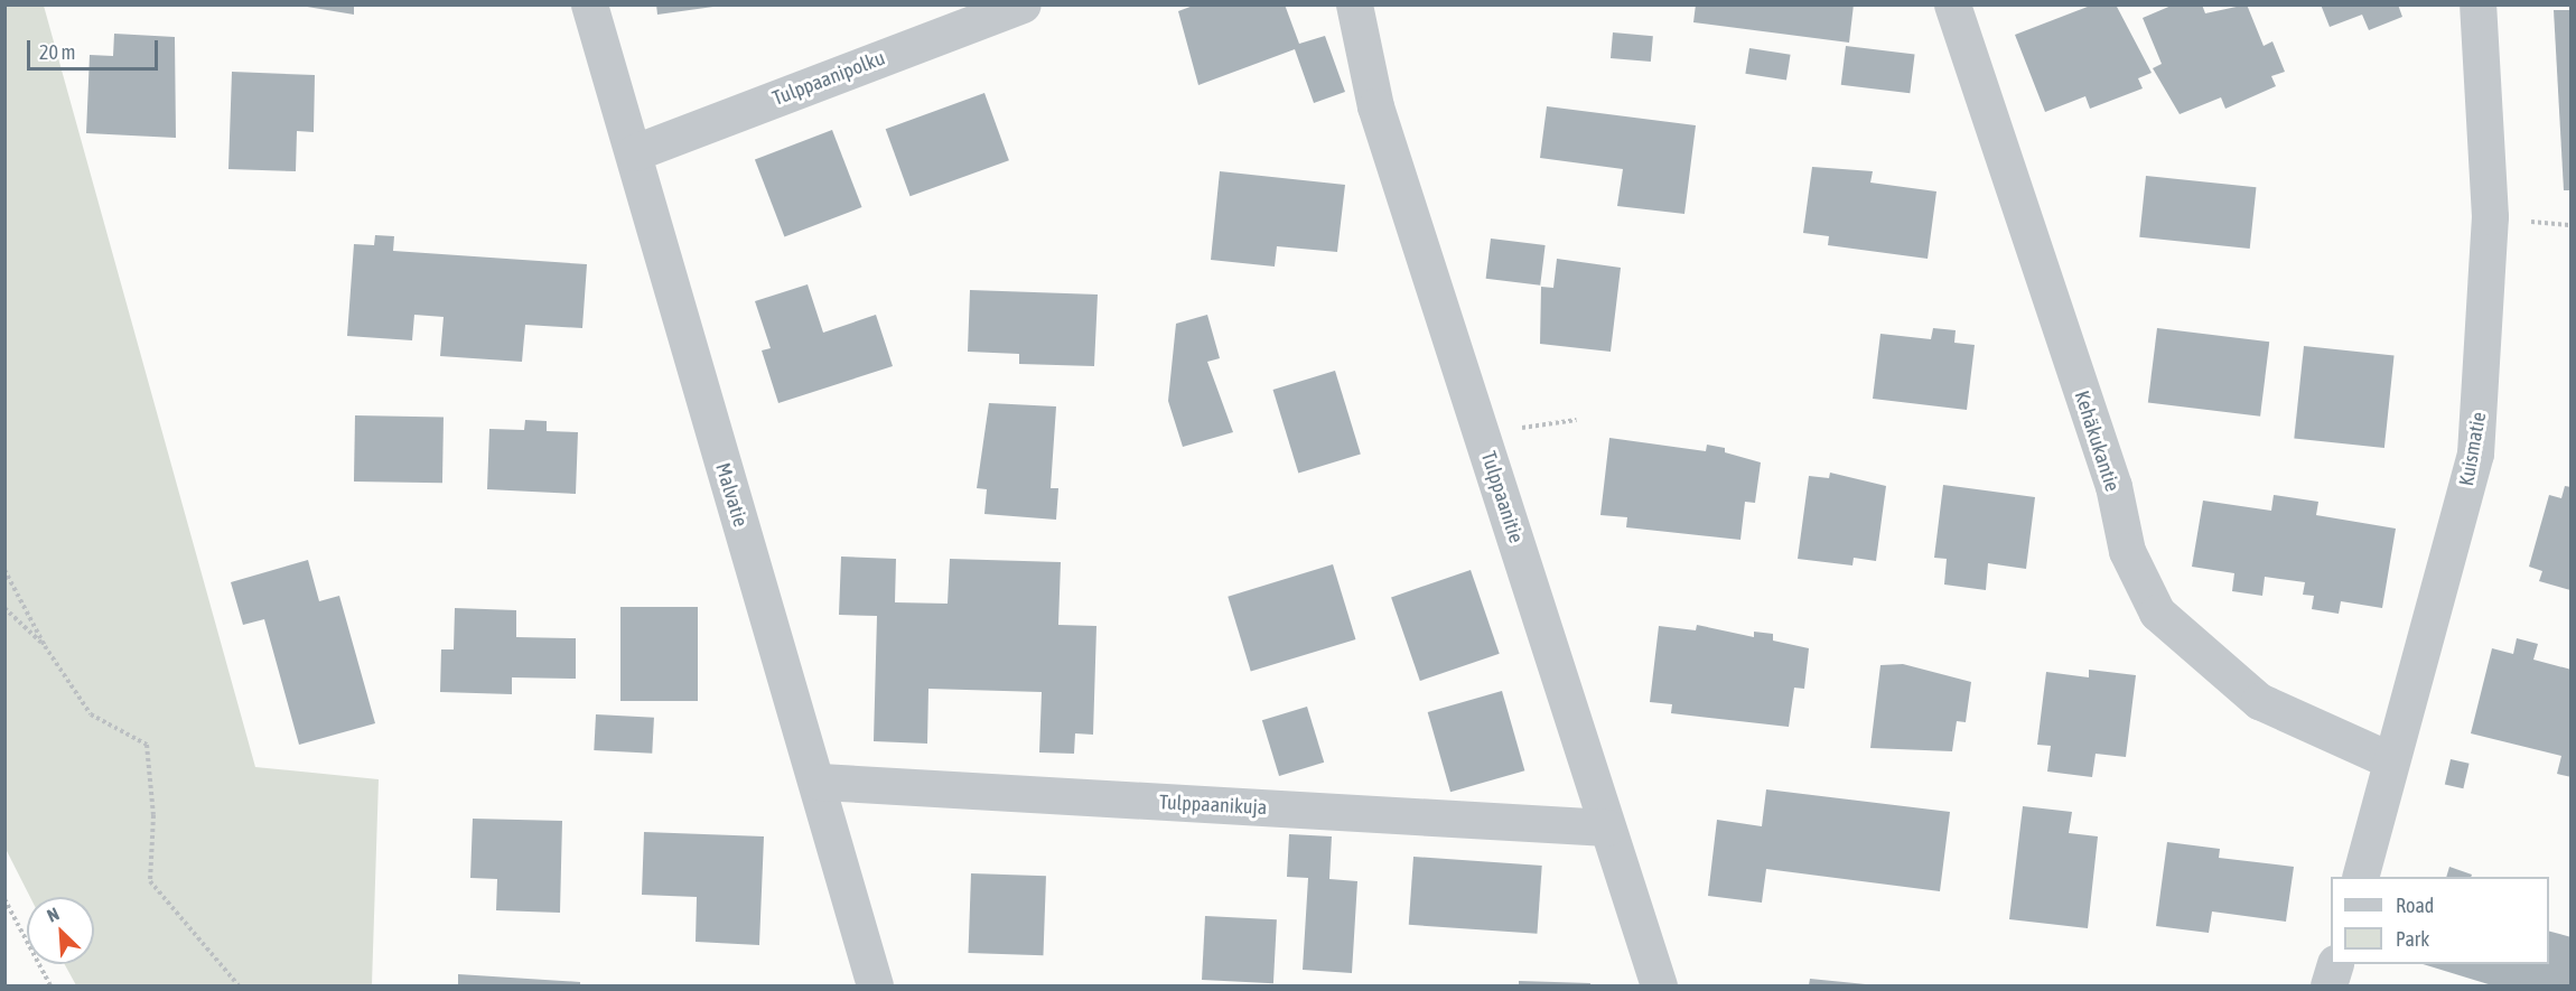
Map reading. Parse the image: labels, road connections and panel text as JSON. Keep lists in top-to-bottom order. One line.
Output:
{"streets":{"street":["Tulppaanipolku","Kehäkukantie","Kuismatie","Malvatie","Tulppaanitie","Tulppaanikuja"]},"crossings":[["Tulppaanipolku","Malvatie"],["Kehäkukantie","Kuismatie"],["Malvatie","Tulppaanikuja"],["Tulppaanitie","Tulppaanikuja"]],"legend":["Road","Park"],"scale_bar":"20 m","north":"top left"}
